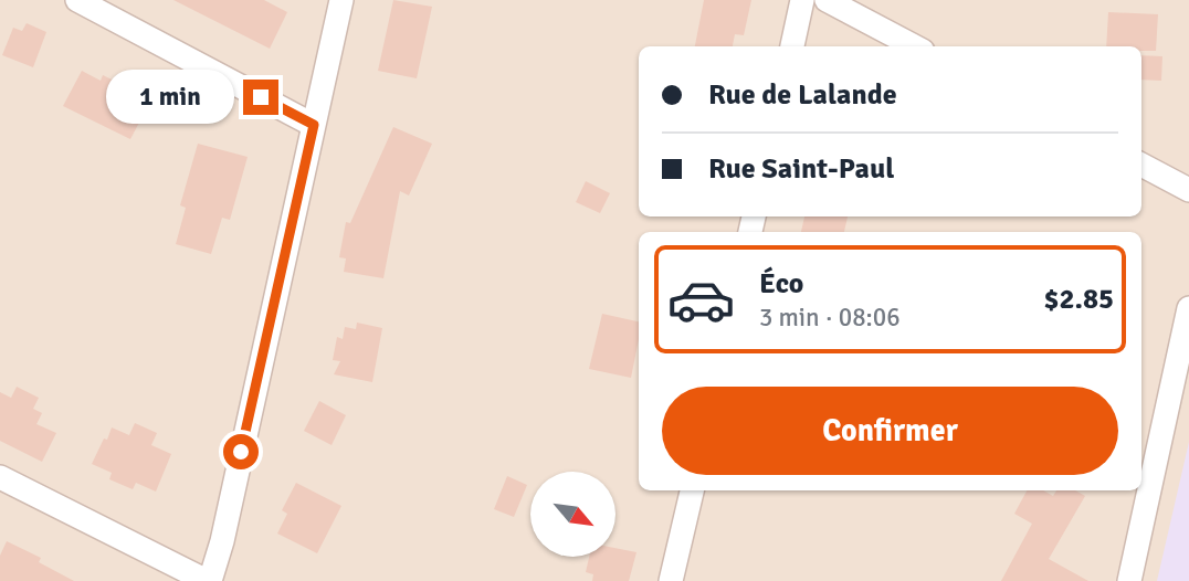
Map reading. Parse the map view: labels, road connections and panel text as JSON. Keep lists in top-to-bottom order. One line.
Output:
{"north":"bottom right","page":{"banner":["Rue de Lalande","Rue Saint-Paul"],"bubble":"1 min","list":[{"name":"Éco","note":"3 min · 08:06","value":"$2.85"}],"buttons":"Confirmer"}}
